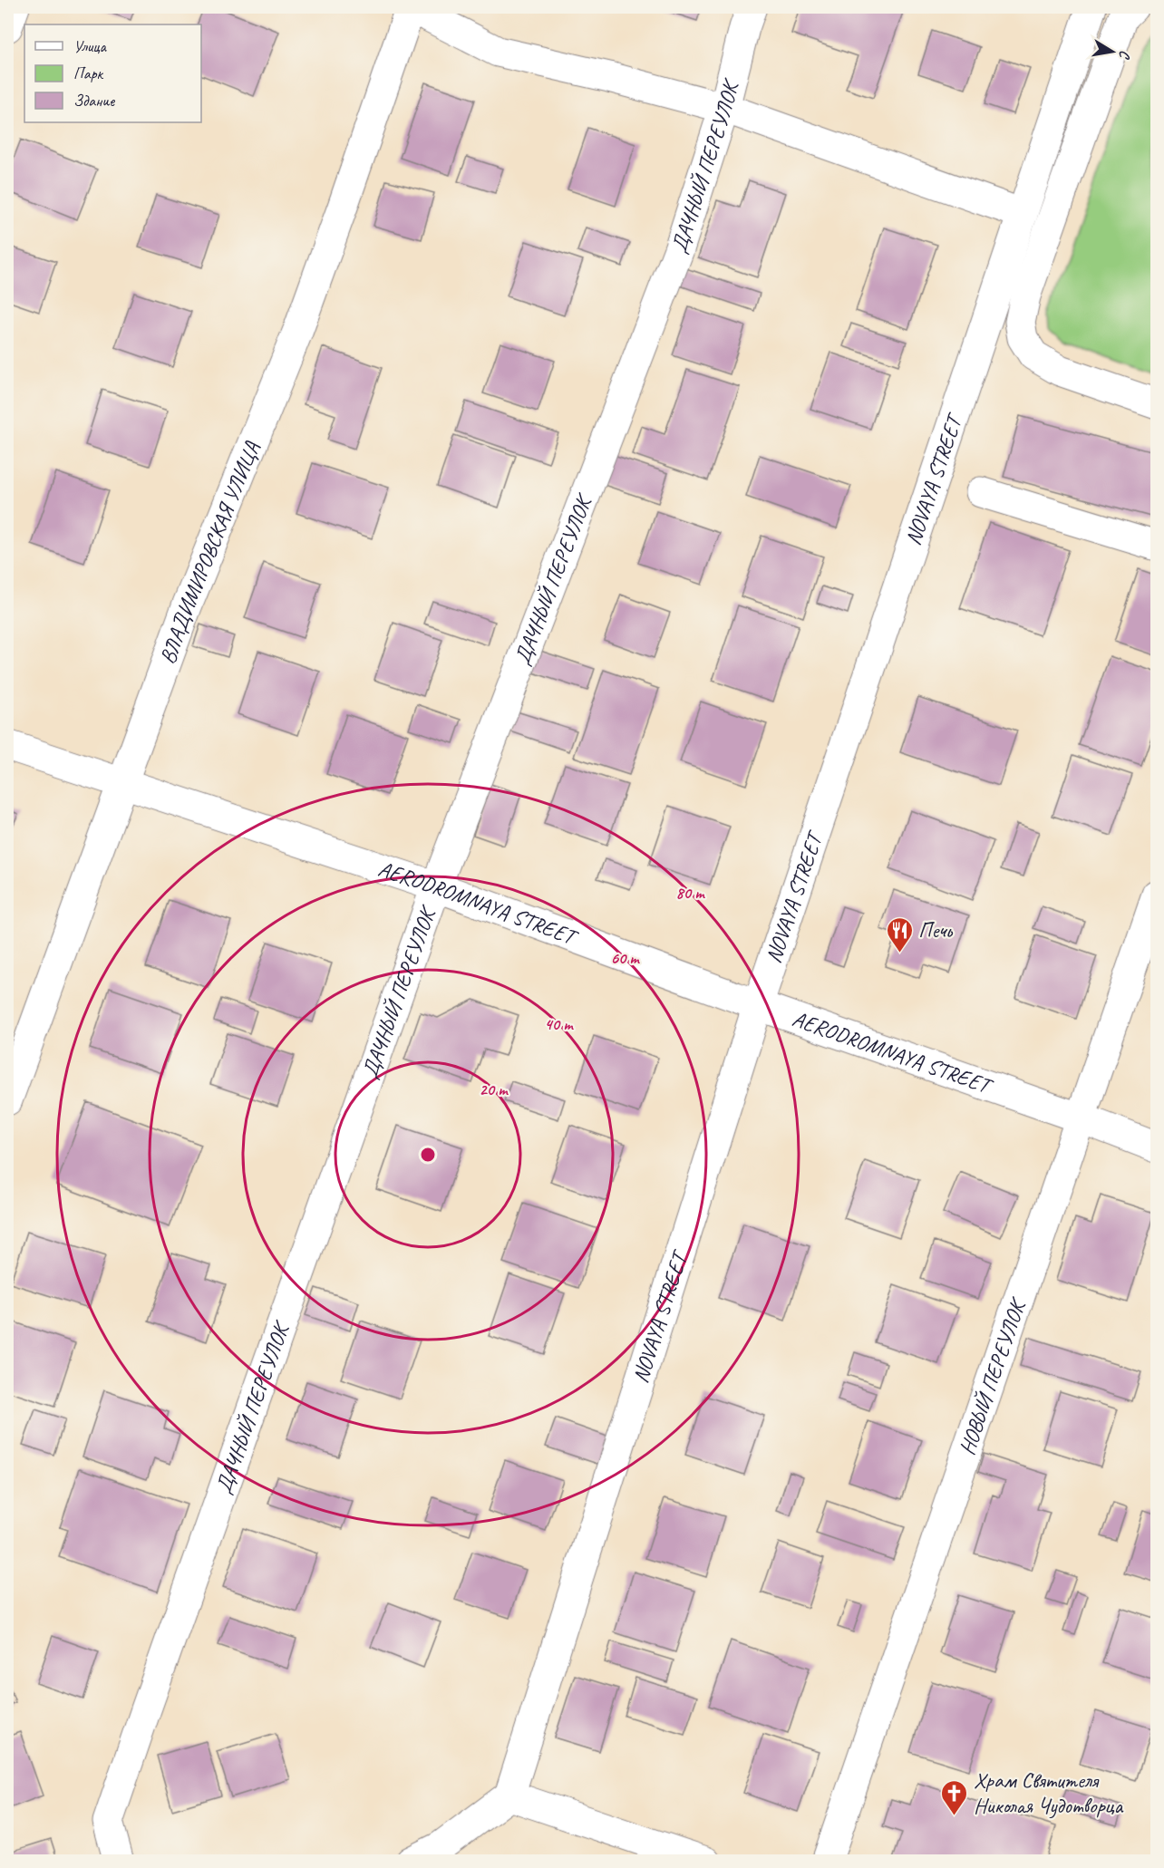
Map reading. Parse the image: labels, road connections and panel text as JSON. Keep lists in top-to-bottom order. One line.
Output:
{"streets":{"street":["ДАЧНЫЙ ПЕРЕУЛОК","NOVAYA STREET","ВЛАДИМИРОВСКАЯ УЛИЦА","AERODROMNAYA STREET","НОВЫЙ ПЕРЕУЛОК"]},"crossings":[["ДАЧНЫЙ ПЕРЕУЛОК","AERODROMNAYA STREET"],["NOVAYA STREET","AERODROMNAYA STREET"],["ВЛАДИМИРОВСКАЯ УЛИЦА","AERODROMNAYA STREET"],["AERODROMNAYA STREET","НОВЫЙ ПЕРЕУЛОК"]],"places":{"restaurant":["Печь"],"church":["Храм Святителя Николая Чудотворца"]},"legend":["Улица","Парк","Здание"],"north":"right","rings":["80 m","60 m","40 m","20 m"]}
